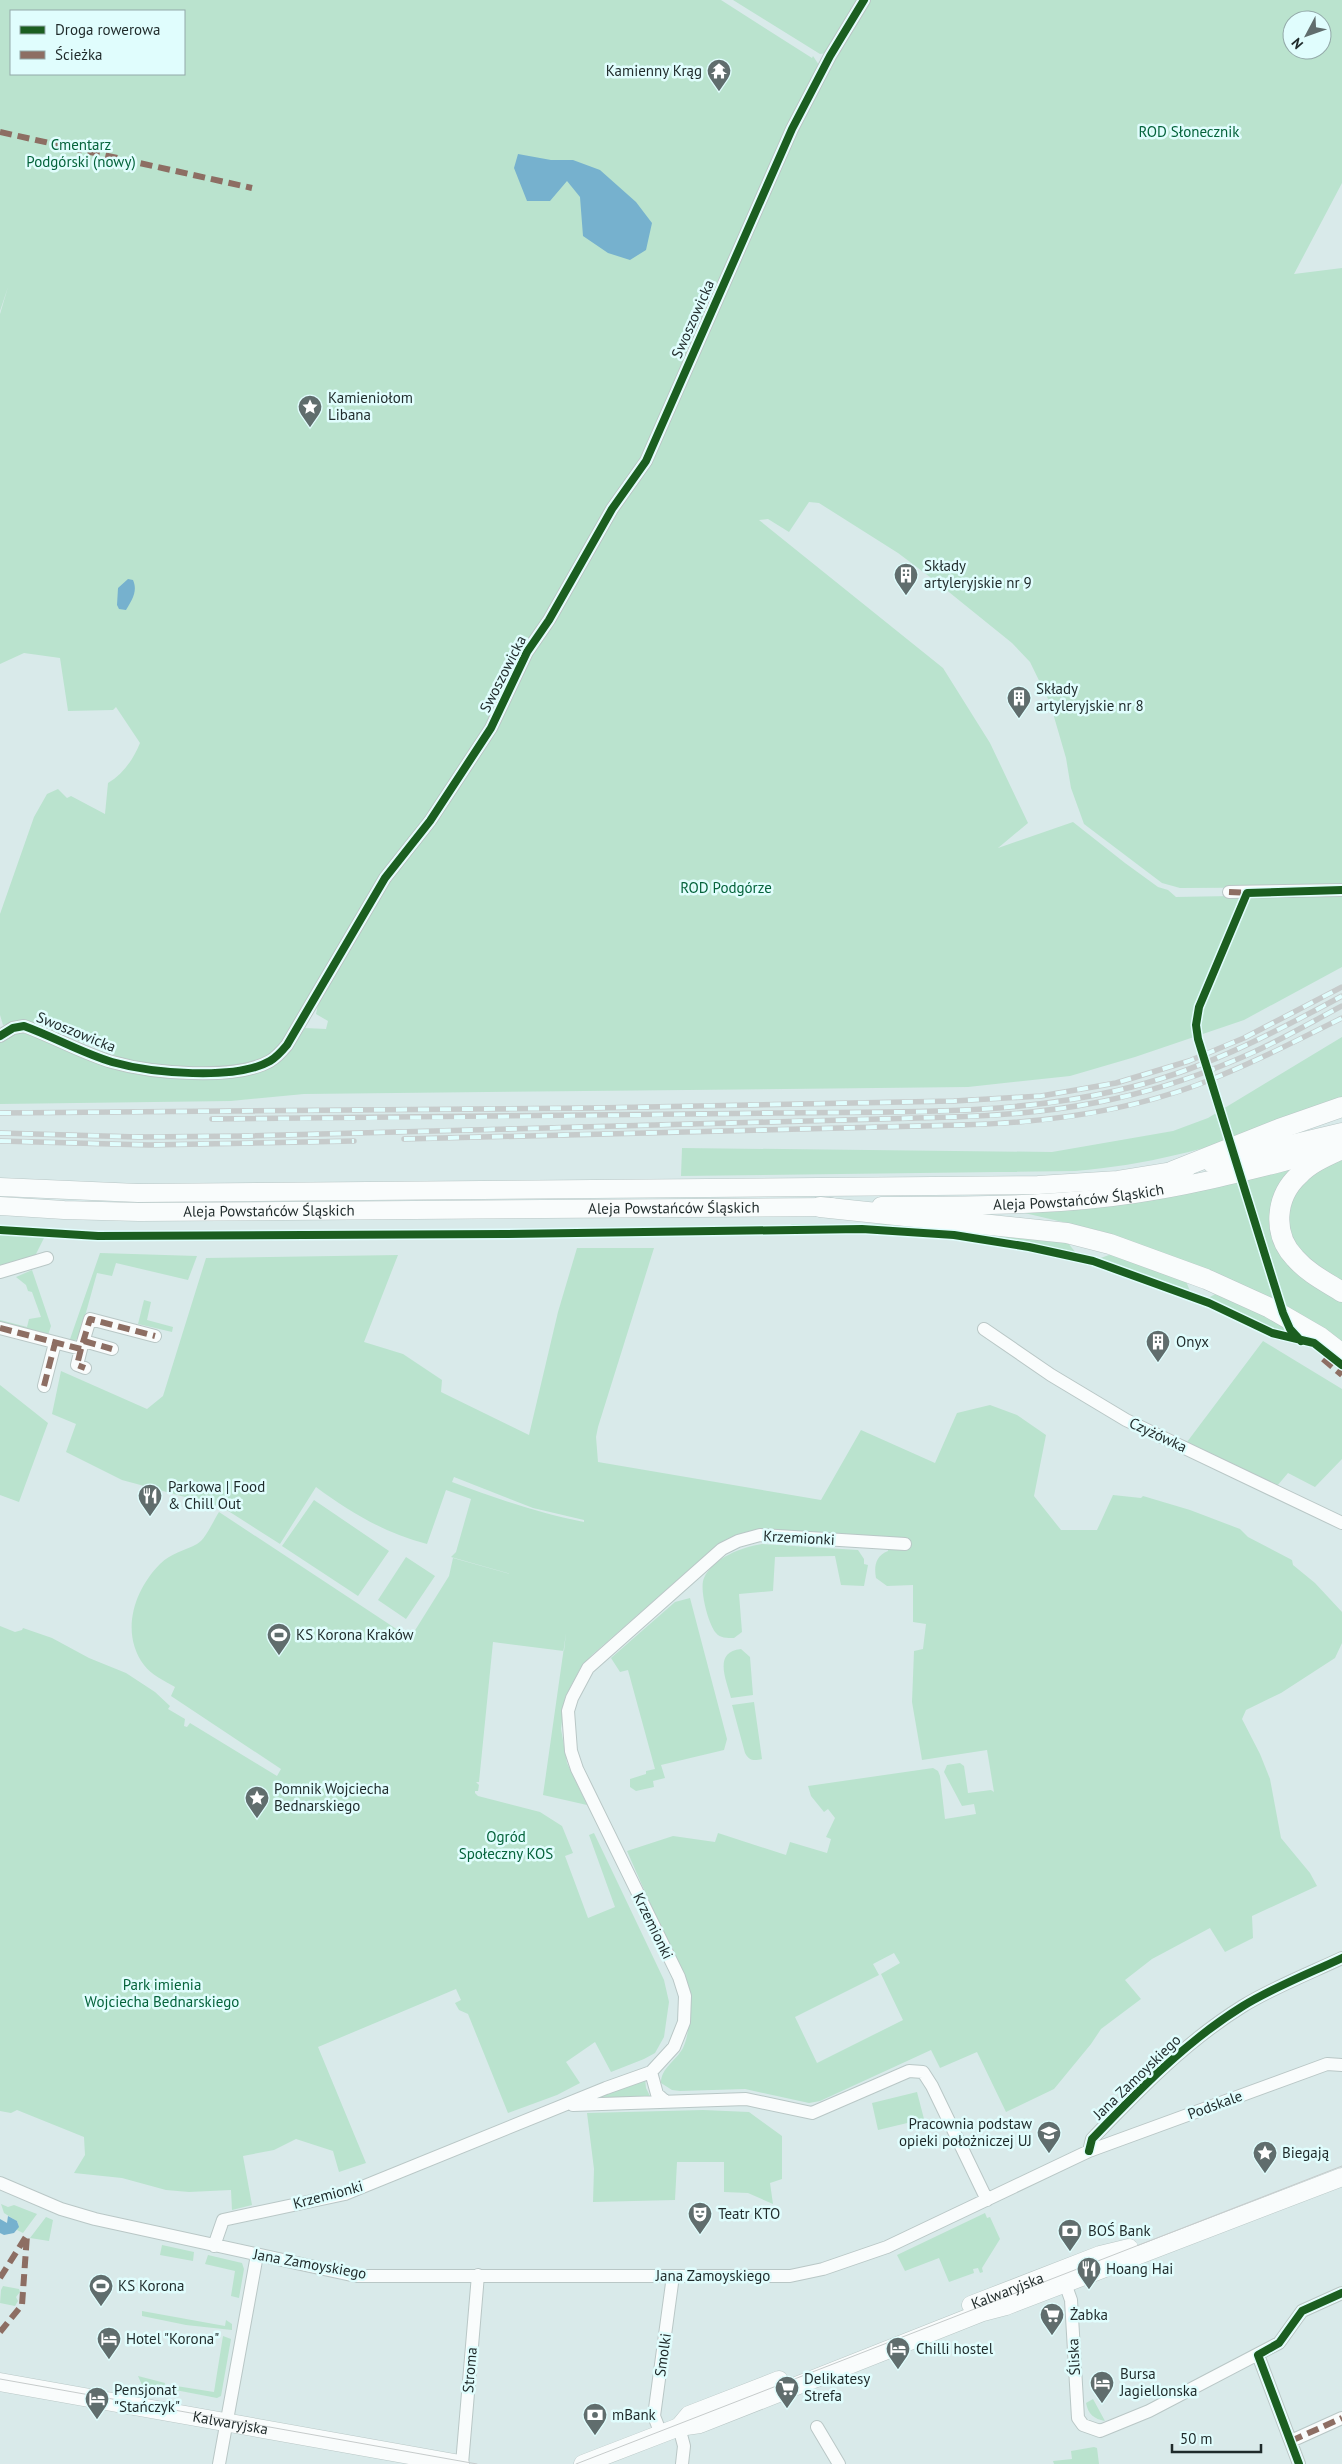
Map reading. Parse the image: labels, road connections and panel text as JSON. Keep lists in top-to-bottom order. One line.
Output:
{"streets":{"main road":["Aleja Powstańców Śląskich","Kalwaryjska"],"street":["Swoszowicka","Czyżówka","Krzemionki","Jana Zamoyskiego","Podskale","Smolki","Śliska","Stroma"]},"crossings":[["Krzemionki","Jana Zamoyskiego"],["Jana Zamoyskiego","Podskale"],["Jana Zamoyskiego","Smolki"],["Jana Zamoyskiego","Stroma"],["Kalwaryjska","Smolki"],["Kalwaryjska","Śliska"],["Kalwaryjska","Stroma"]],"parks":["ROD Słonecznik","Cmentarz Podgórski (nowy)","ROD Podgórze","Ogród Społeczny KOS","Park imienia Wojciecha Bednarskiego"],"places":{"temple":["Kamienny Krąg"],"place":["Kamieniołom Libana","Pomnik Wojciecha Bednarskiego","Biegają"],"building":["Składy artyleryjskie nr 9","Składy artyleryjskie nr 8","Onyx"],"restaurant":["Parkowa | Food & Chill Out","Hoang Hai"],"sports":["KS Korona Kraków","KS Korona"],"school or university":["Pracownia podstaw opieki położniczej UJ"],"theatre":["Teatr KTO"],"bank":["BOŚ Bank","mBank"],"supermarket":["Żabka","Delikatesy Strefa"],"hotel":["Hotel \"Korona\"","Chilli hostel","Bursa Jagiellonska","Pensjonat \"Stańczyk\""]},"legend":["Droga rowerowa","Ścieżka"],"scale_bar":"50 m","north":"bottom left"}
